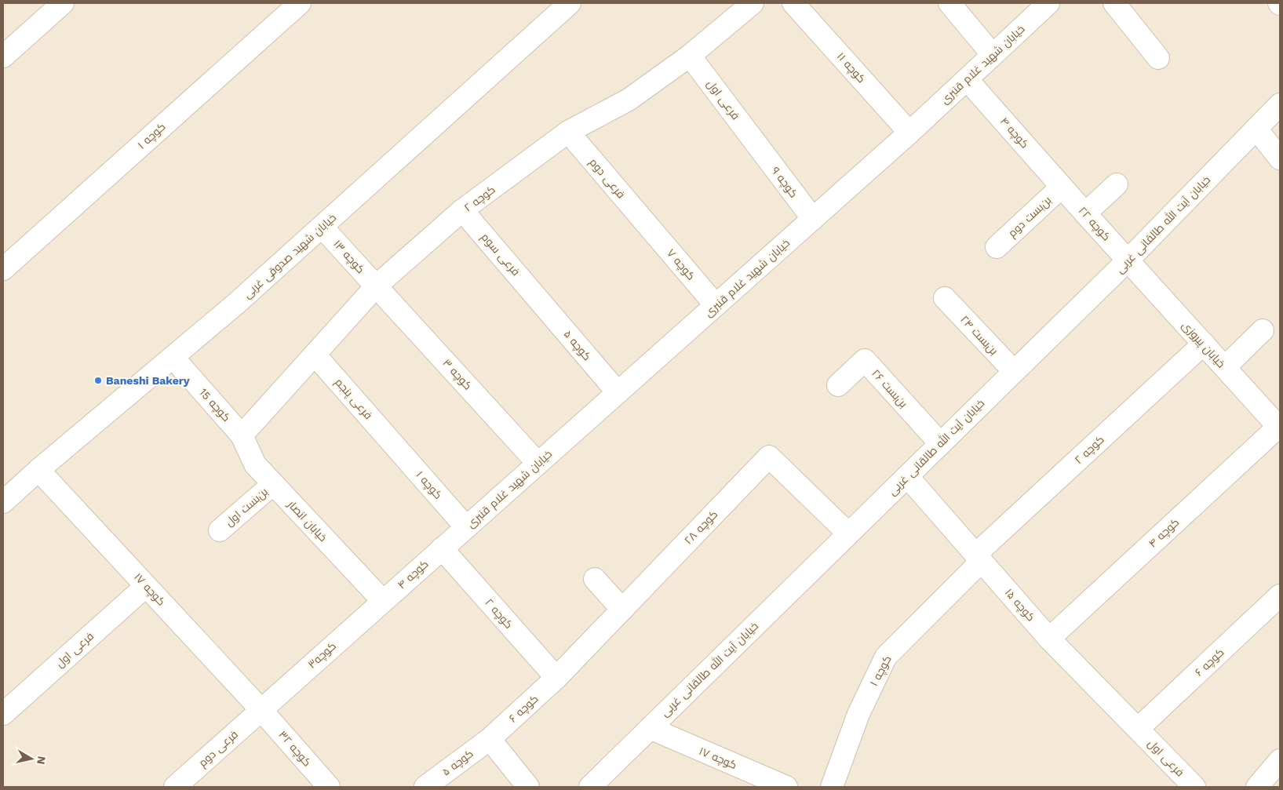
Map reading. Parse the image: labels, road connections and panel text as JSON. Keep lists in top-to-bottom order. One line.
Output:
{"streets":{"street":["خیابان شهید غلام قنبری","کوچه ۱۱","فرعی اول","کوچه ۴","کوچه ۱","فرعی دوم","کوچه ۹","کوچه ۲","بن‌بست دوم","کوچه ۲۲","خیابان آیت الله طالقانی غربی","فرعی سوم","خیابان شهید صدوقی غربی","کوچه ۱۳","کوچه ۷","بن‌بست ۲۴","خیابان پیروزی","کوچه ۵","کوچه ۳","بن‌بست ۲۶","فرعی پنجم","کوچه 15","بن‌بست اول","خیابان انصار","کوچه ۲۸","کوچه ۱۷","کوچه ۱۵","کوچه۳","کوچه ۶","کوچه ۳۲"]},"crossings":[["خیابان شهید غلام قنبری","کوچه ۱۱"],["خیابان شهید غلام قنبری","کوچه ۴"],["خیابان شهید غلام قنبری","کوچه ۱"],["خیابان شهید غلام قنبری","کوچه ۹"],["خیابان شهید غلام قنبری","کوچه ۲"],["خیابان شهید غلام قنبری","کوچه ۷"],["خیابان شهید غلام قنبری","کوچه ۵"],["خیابان شهید غلام قنبری","کوچه ۳"],["فرعی اول","کوچه ۹"],["فرعی اول","کوچه ۲"],["فرعی اول","کوچه ۱۷"],["فرعی اول","کوچه ۱۵"],["فرعی اول","کوچه ۶"],["کوچه ۴","کوچه ۲"],["کوچه ۴","بن‌بست دوم"],["کوچه ۴","کوچه ۲۲"],["کوچه ۴","خیابان پیروزی"],["کوچه ۴","خیابان انصار"],["کوچه ۴","کوچه ۱۵"],["کوچه ۴","کوچه۳"],["کوچه ۱","کوچه ۲"],["کوچه ۱","فرعی پنجم"],["کوچه ۱","کوچه ۱۵"],["فرعی دوم","کوچه ۲"],["فرعی دوم","کوچه ۷"],["فرعی دوم","کوچه ۱۷"],["فرعی دوم","کوچه۳"],["فرعی دوم","کوچه ۳۲"],["کوچه ۲","فرعی سوم"],["کوچه ۲","کوچه ۱۳"],["کوچه ۲","خیابان پیروزی"],["کوچه ۲","کوچه ۳"],["کوچه ۲","فرعی پنجم"],["کوچه ۲","کوچه 15"],["کوچه ۲","خیابان انصار"],["کوچه ۲","کوچه ۲۸"],["کوچه ۲","کوچه ۱۵"],["کوچه ۲","کوچه ۶"],["بن‌بست دوم","کوچه ۲۲"],["کوچه ۲۲","خیابان آیت الله طالقانی غربی"],["کوچه ۲۲","خیابان پیروزی"],["خیابان آیت الله طالقانی غربی","بن‌بست ۲۴"],["خیابان آیت الله طالقانی غربی","خیابان پیروزی"],["خیابان آیت الله طالقانی غربی","بن‌بست ۲۶"],["خیابان آیت الله طالقانی غربی","کوچه ۲۸"],["خیابان آیت الله طالقانی غربی","کوچه ۱۷"],["خیابان آیت الله طالقانی غربی","کوچه ۱۵"],["فرعی سوم","کوچه ۵"],["خیابان شهید صدوقی غربی","کوچه ۱۳"],["خیابان شهید صدوقی غربی","کوچه 15"],["خیابان شهید صدوقی غربی","کوچه ۱۷"],["کوچه ۱۳","کوچه ۳"],["کوچه ۵","کوچه ۶"],["کوچه 15","خیابان انصار"],["بن‌بست اول","خیابان انصار"],["خیابان انصار","کوچه۳"],["کوچه ۲۸","کوچه ۶"],["کوچه ۱۷","کوچه۳"],["کوچه ۱۷","کوچه ۳۲"],["کوچه ۱۵","کوچه ۶"],["کوچه۳","کوچه ۳۲"]],"places":["Baneshi Bakery"],"north":"right"}
